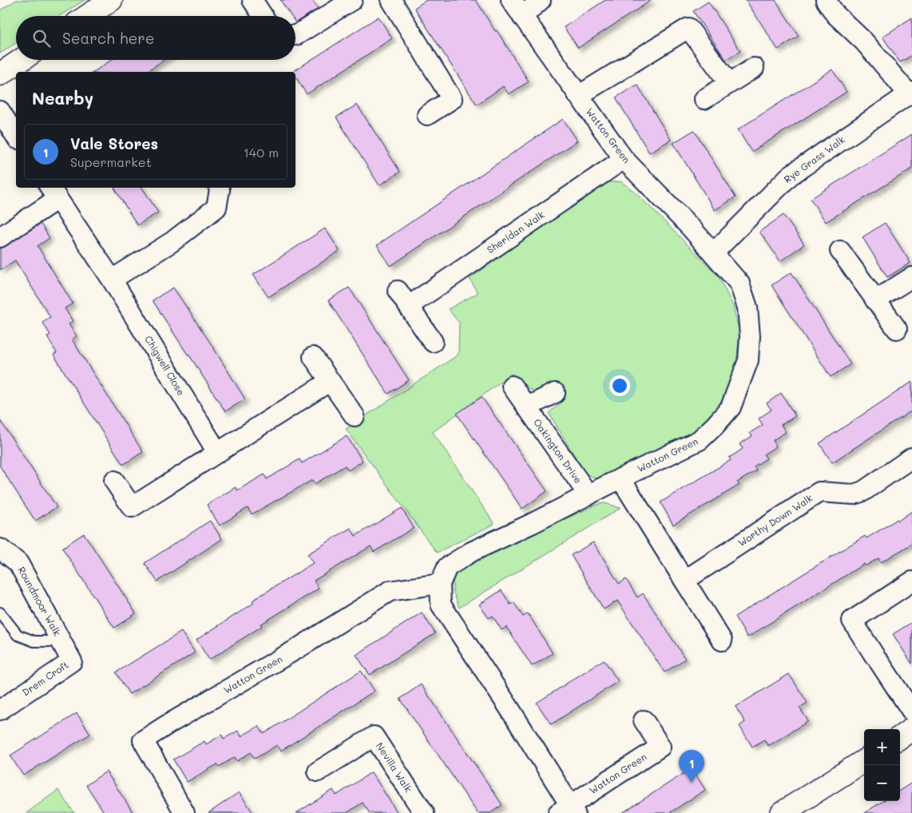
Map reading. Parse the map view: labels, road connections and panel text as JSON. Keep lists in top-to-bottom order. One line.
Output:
{"streets":{"street":["Watton Green","Rye Grass Walk","Sheridan Walk","Chigwell Close","Oakington Drive","Worthy Down Walk","Roundmoor Walk","Drem Croft","Nevilla Walk"]},"crossings":[["Watton Green","Rye Grass Walk"],["Watton Green","Sheridan Walk"],["Watton Green","Oakington Drive"],["Roundmoor Walk","Drem Croft"]],"page":{"search":"Search here","heading":"Nearby","list":[{"mark":"1","name":"Vale Stores","note":"Supermarket","value":"140 m"}],"map_buttons":["+","−"],"pins":"1"}}
